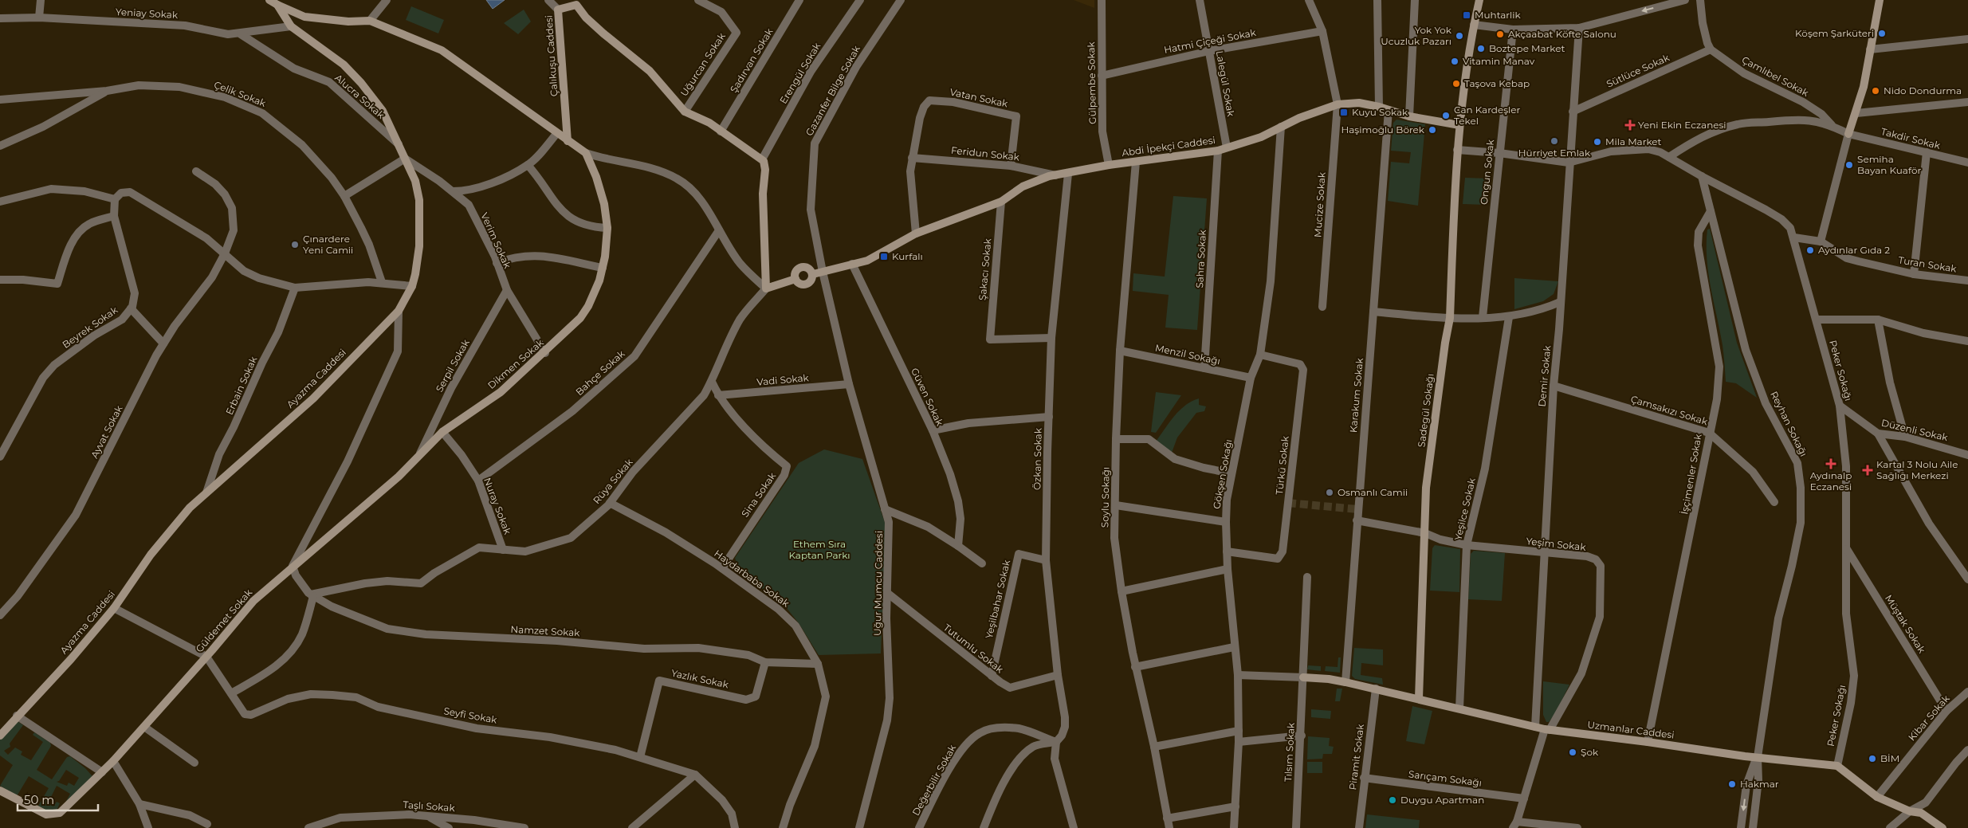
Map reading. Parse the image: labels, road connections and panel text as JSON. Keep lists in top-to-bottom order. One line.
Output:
{"streets":{"street":["Yeniay Sokak","Hatmi Çiçeği Sokak","Çalıkuşu Caddesi","Şadırvan Sokak","Uğurcan Sokak","Sütlüce Sokak","Erengül Sokak","Çamlıbel Sokak","Gülpembe Sokak","Lalegül Sokak","Gazanfer Bilge Sokak","Çelik Sokak","Alucra Sokak","Vatan Sokak","Takdir Sokak","Abdi İpekçi Caddesi","Feridun Sokak","Ongun Sokak","Mucize Sokak","Verim Sokak","Sahra Sokak","Turan Sokak","Şakacı Sokak","Beyrek Sokak","Menzil Sokağı","Dikmen Sokak","Serpil Sokak","Peker Sokağı","Bahçe Sokak","Demir Sokak","Ayazma Caddesi","Vadi Sokak","Erbain Sokak","Karakum Sokak","Güven Sokak","Sadegül Sokağı","Çamsakızı Sokak","Reyhan Sokağı","Düzenli Sokak","Ayvat Sokak","Özkan Sokak","Türkü Sokak","Gökşen Sokağı","İşçimenler Sokak","Rüya Sokak","Sina Sokak","Soylu Sokağı","Nuray Sokak","Yeşilce Sokak","Yeşim Sokak","Haydarbaba Sokak","Uğur Mumcu Caddesi","Yeşilbahar Sokak","Güldemet Sokak","Müştak Sokak","Namzet Sokak","Tutumlu Sokak","Yazlık Sokak","Seyfi Sokak","Kibar Sokak","Uzmanlar Caddesi","Tılsım Sokak","Piramit Sokak","Sarıçam Sokağı","Değerbilir Sokak","Taşlı Sokak"]},"crossings":[["Yeniay Sokak","Alucra Sokak"],["Yeniay Sokak","Ayazma Caddesi"],["Hatmi Çiçeği Sokak","Gülpembe Sokak"],["Hatmi Çiçeği Sokak","Lalegül Sokak"],["Hatmi Çiçeği Sokak","Mucize Sokak"],["Çalıkuşu Caddesi","Şadırvan Sokak"],["Çalıkuşu Caddesi","Uğurcan Sokak"],["Çalıkuşu Caddesi","Erengül Sokak"],["Sütlüce Sokak","Çamlıbel Sokak"],["Sütlüce Sokak","Demir Sokak"],["Çamlıbel Sokak","Takdir Sokak"],["Gülpembe Sokak","Abdi İpekçi Caddesi"],["Lalegül Sokak","Abdi İpekçi Caddesi"],["Gazanfer Bilge Sokak","Abdi İpekçi Caddesi"],["Gazanfer Bilge Sokak","Uğur Mumcu Caddesi"],["Alucra Sokak","Ayazma Caddesi"],["Vatan Sokak","Abdi İpekçi Caddesi"],["Vatan Sokak","Feridun Sokak"],["Abdi İpekçi Caddesi","Feridun Sokak"],["Abdi İpekçi Caddesi","Mucize Sokak"],["Abdi İpekçi Caddesi","Sahra Sokak"],["Abdi İpekçi Caddesi","Şakacı Sokak"],["Abdi İpekçi Caddesi","Karakum Sokak"],["Abdi İpekçi Caddesi","Güven Sokak"],["Abdi İpekçi Caddesi","Sadegül Sokağı"],["Abdi İpekçi Caddesi","Özkan Sokak"],["Abdi İpekçi Caddesi","Gökşen Sokağı"],["Abdi İpekçi Caddesi","Rüya Sokak"],["Abdi İpekçi Caddesi","Soylu Sokağı"],["Abdi İpekçi Caddesi","Uğur Mumcu Caddesi"],["Verim Sokak","Dikmen Sokak"],["Verim Sokak","Serpil Sokak"],["Verim Sokak","Ayazma Caddesi"],["Sahra Sokak","Menzil Sokağı"],["Turan Sokak","Peker Sokağı"],["Şakacı Sokak","Özkan Sokak"],["Menzil Sokağı","Gökşen Sokağı"],["Menzil Sokağı","Soylu Sokağı"],["Dikmen Sokak","Serpil Sokak"],["Dikmen Sokak","Nuray Sokak"],["Dikmen Sokak","Güldemet Sokak"],["Dikmen Sokak","Namzet Sokak"],["Peker Sokağı","Demir Sokak"],["Peker Sokağı","Reyhan Sokağı"],["Peker Sokağı","Düzenli Sokak"],["Peker Sokağı","Müştak Sokak"],["Peker Sokağı","Uzmanlar Caddesi"],["Bahçe Sokak","Nuray Sokak"],["Demir Sokak","Çamsakızı Sokak"],["Demir Sokak","Yeşim Sokak"],["Demir Sokak","Uzmanlar Caddesi"],["Ayazma Caddesi","Erbain Sokak"],["Ayazma Caddesi","Güldemet Sokak"],["Vadi Sokak","Sina Sokak"],["Vadi Sokak","Uğur Mumcu Caddesi"],["Karakum Sokak","Yeşim Sokak"],["Karakum Sokak","Uzmanlar Caddesi"],["Sadegül Sokağı","Yeşim Sokak"],["Sadegül Sokağı","Uzmanlar Caddesi"],["Çamsakızı Sokak","İşçimenler Sokak"],["Reyhan Sokağı","İşçimenler Sokak"],["Reyhan Sokağı","Uzmanlar Caddesi"],["Özkan Sokak","Yeşilbahar Sokak"],["Özkan Sokak","Tutumlu Sokak"],["Özkan Sokak","Değerbilir Sokak"],["Türkü Sokak","Gökşen Sokağı"],["İşçimenler Sokak","Uzmanlar Caddesi"],["Rüya Sokak","Sina Sokak"],["Rüya Sokak","Nuray Sokak"],["Rüya Sokak","Haydarbaba Sokak"],["Rüya Sokak","Namzet Sokak"],["Sina Sokak","Haydarbaba Sokak"],["Yeşilce Sokak","Yeşim Sokak"],["Yeşilce Sokak","Uzmanlar Caddesi"],["Yeşim Sokak","Uzmanlar Caddesi"],["Haydarbaba Sokak","Namzet Sokak"],["Uğur Mumcu Caddesi","Tutumlu Sokak"],["Yeşilbahar Sokak","Tutumlu Sokak"],["Güldemet Sokak","Namzet Sokak"],["Güldemet Sokak","Seyfi Sokak"],["Müştak Sokak","Kibar Sokak"],["Namzet Sokak","Yazlık Sokak"],["Yazlık Sokak","Seyfi Sokak"],["Uzmanlar Caddesi","Tılsım Sokak"],["Uzmanlar Caddesi","Piramit Sokak"],["Piramit Sokak","Sarıçam Sokağı"]],"parks":["Ethem Sıra Kaptan Parkı"],"places":{"transit":["Muhtarlik","Kuyu Sokak","Kurfalı"],"other":["Köşem Şarküteri","Akçaabat Köfte Salonu","Yok Yok Ucuzluk Pazarı","Boztepe Market","Vitamin Manav","Taşova Kebap","Nido Dondurma","Can Kardeşler Tekel","Haşimoğlu Börek","Hürriyet Emlak","Mila Market","Semiha Bayan Kuaför","Çınardere Yeni Camii","Aydınlar Gıda 2","Osmanlı Camii","Şok","BİM","Hakmar","Duygu Apartman"],"health":["Yeni Ekin Eczanesi","Aydınalp Eczanesi","Kartal 3 Nolu Aile Sağlığı Merkezi"]},"scale_bar":"50 m"}
